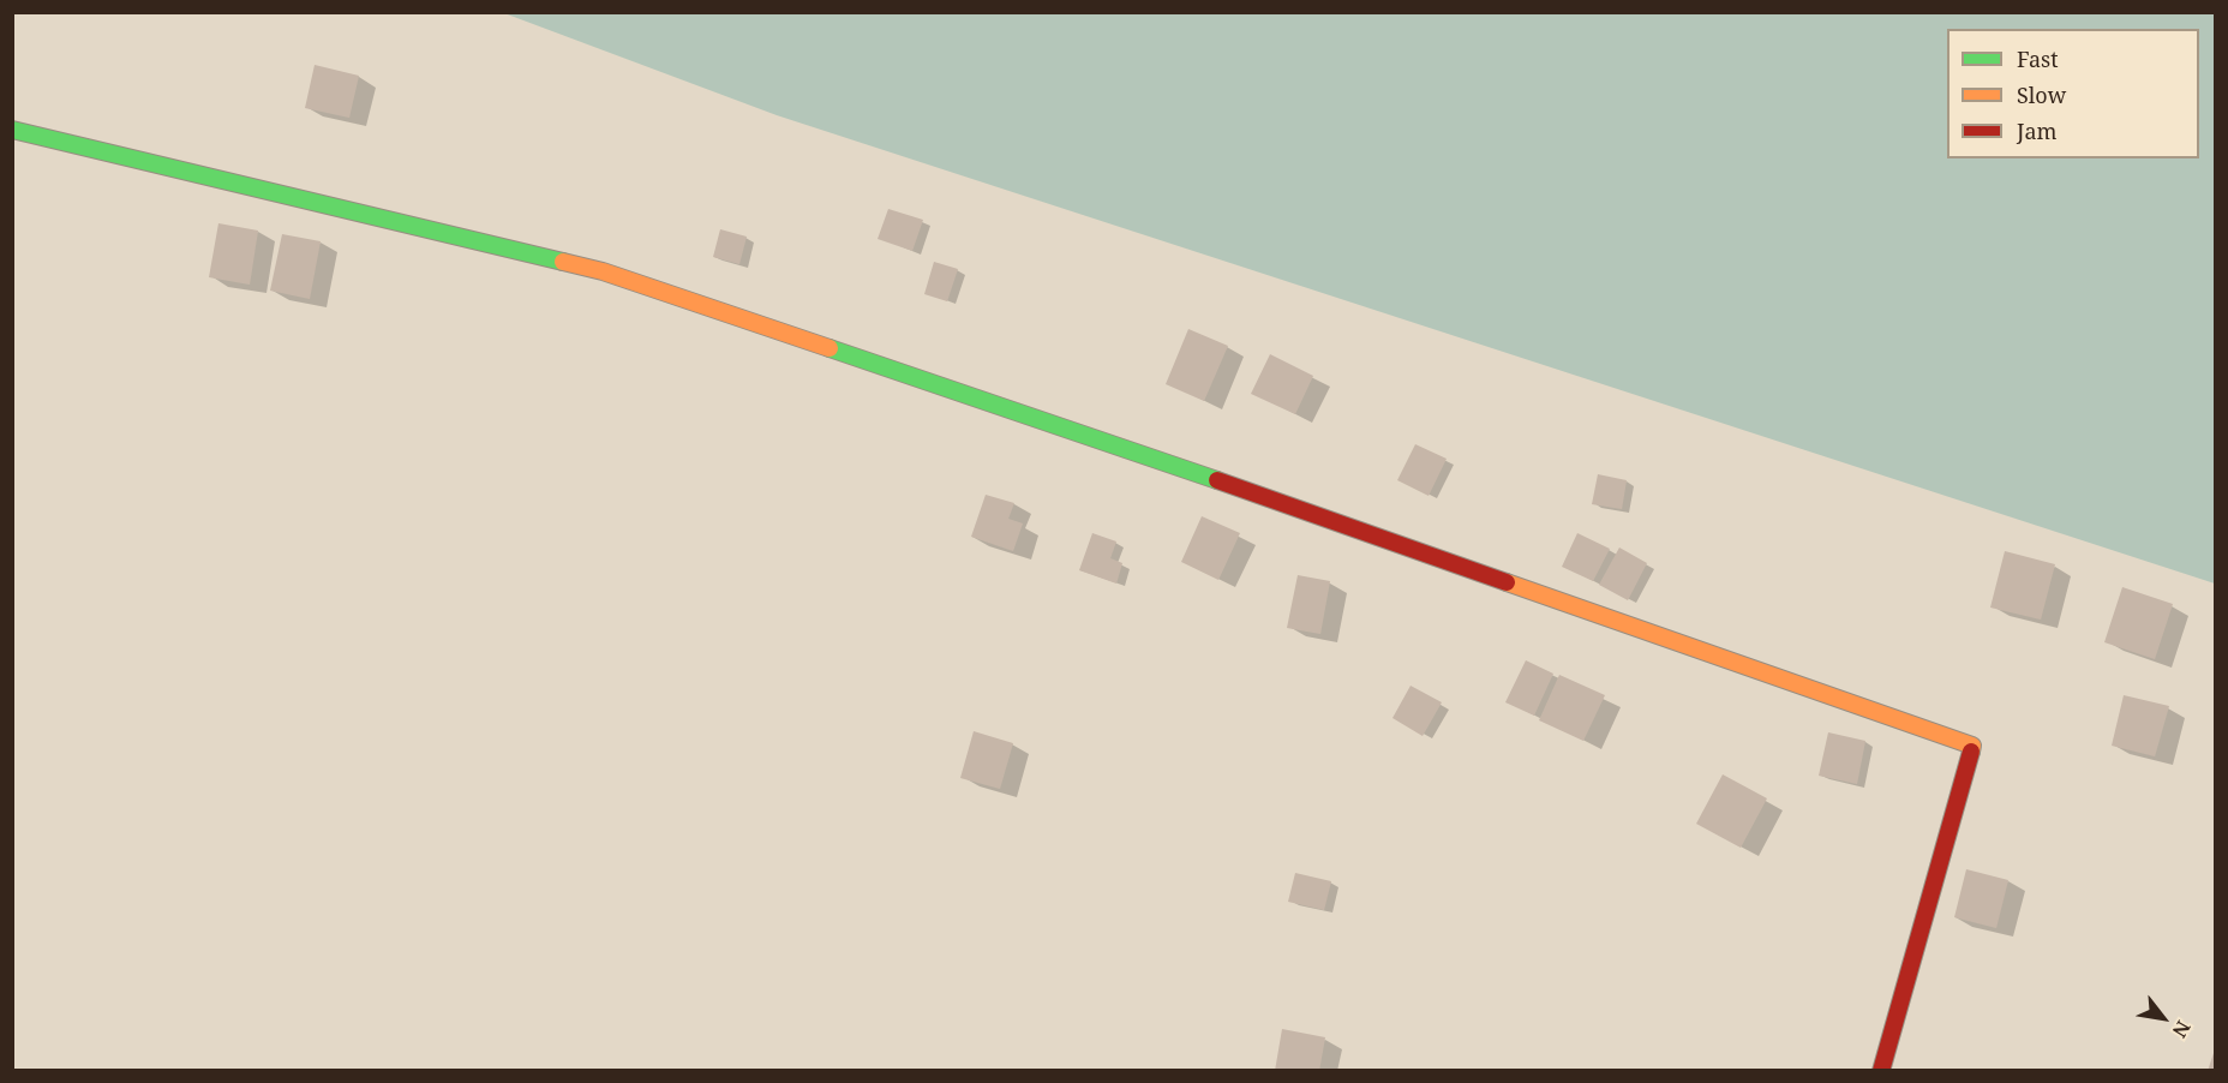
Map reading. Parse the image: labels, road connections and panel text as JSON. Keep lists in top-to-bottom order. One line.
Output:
{"legend":["Fast","Slow","Jam"],"north":"bottom right"}
